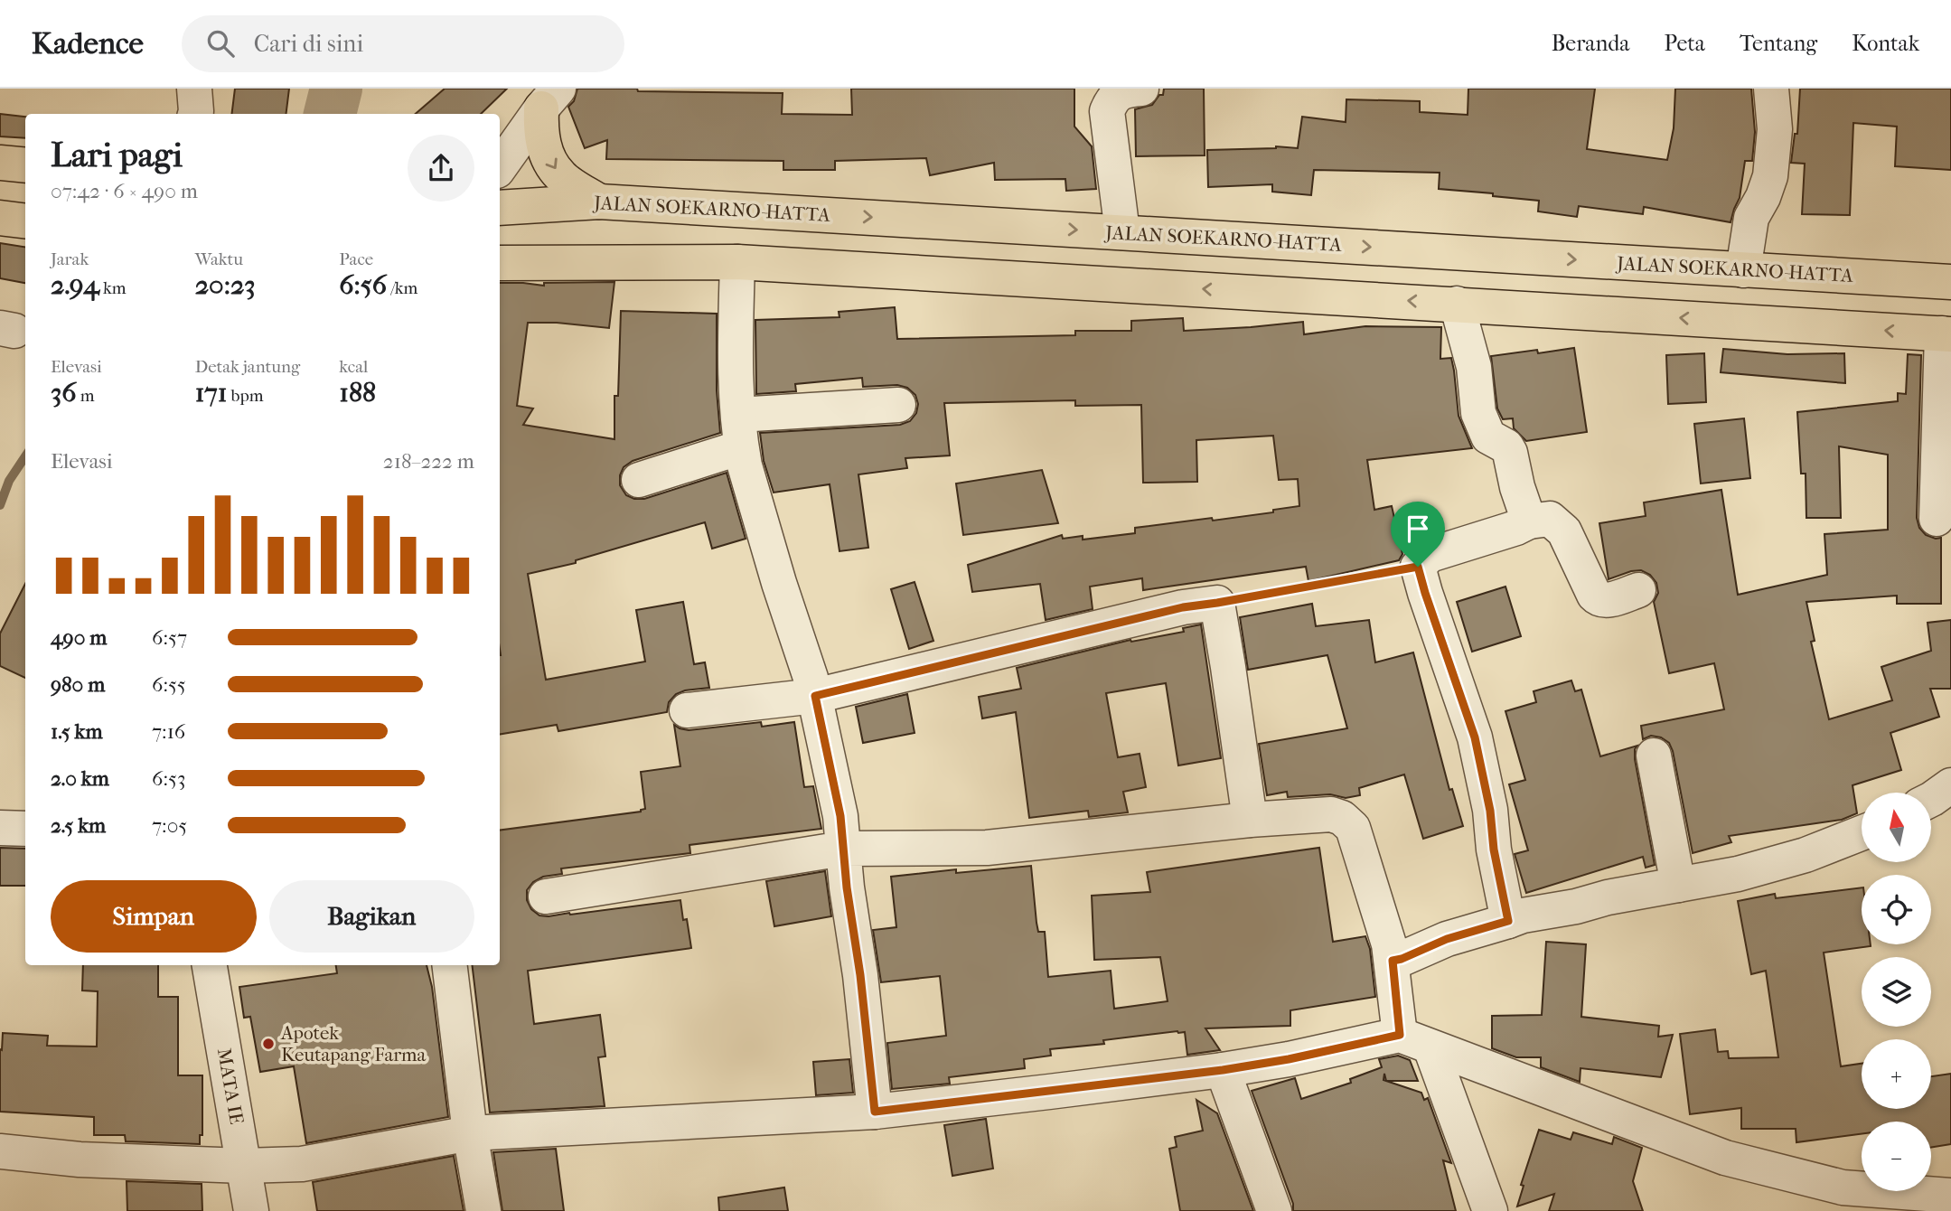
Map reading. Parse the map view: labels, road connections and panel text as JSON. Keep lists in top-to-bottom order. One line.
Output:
{"streets":{"highway":["JALAN SOEKARNO-HATTA"],"street":["MATA IE"]},"places":["Apotek Keutapang Farma"],"north":"top","page":{"header":"Kadence","search":"Cari di sini","nav":["Beranda","Peta","Tentang","Kontak"],"heading":["Lari pagi","07:42 · 6 × 490 m"],"stats":[["Jarak","2.94 km"],["Waktu","20:23"],["Pace","6:56 /km"],["Elevasi","36 m"],["Detak jantung","171 bpm"],["kcal","188"]],"chart":["Elevasi","218–222 m"],"list":[{"name":"490 m","note":"6:57"},{"name":"980 m","note":"6:55"},{"name":"1.5 km","note":"7:16"},{"name":"2.0 km","note":"6:53"},{"name":"2.5 km","note":"7:05"}],"map_buttons":["+","−"],"buttons":["Simpan","Bagikan"]}}
